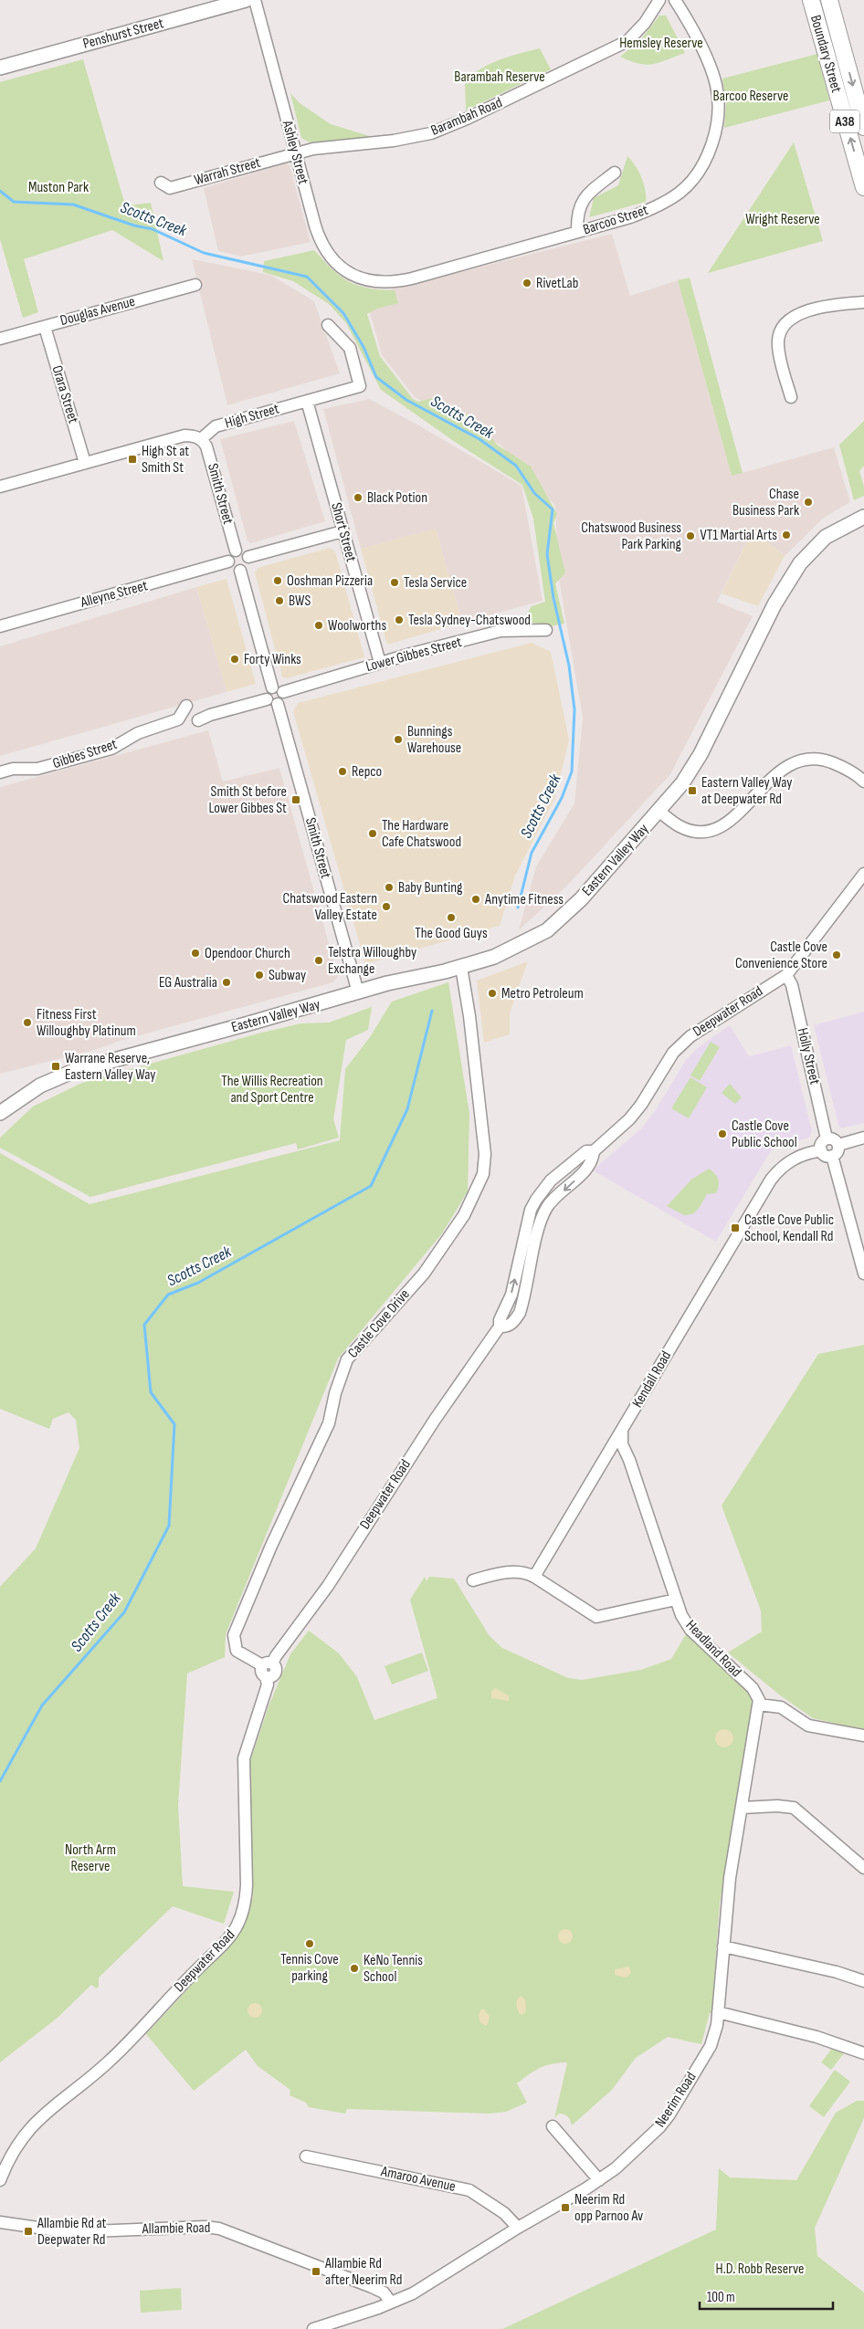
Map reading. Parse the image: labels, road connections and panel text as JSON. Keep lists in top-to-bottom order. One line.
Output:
{"streets":{"highway":["Boundary Street","A38"],"main road":["Penshurst Street","Eastern Valley Way"],"street":["Barambah Road","Ashley Street","Warrah Street","Barcoo Street","Douglas Avenue","Orara Street","High Street","Smith Street","Short Street","Alleyne Street","Lower Gibbes Street","Gibbes Street","Deepwater Road","Holly Street","Castle Cove Drive","Kendall Road","Headland Road","Neerim Road","Amaroo Avenue","Allambie Road"]},"crossings":[["Barambah Road","Ashley Street"],["Barambah Road","Warrah Street"],["Ashley Street","Warrah Street"],["Ashley Street","Barcoo Street"],["Douglas Avenue","Orara Street"],["High Street","Smith Street"],["High Street","Short Street"],["Smith Street","Alleyne Street"],["Smith Street","Lower Gibbes Street"],["Smith Street","Eastern Valley Way"],["Short Street","Lower Gibbes Street"],["Eastern Valley Way","Castle Cove Drive"],["Deepwater Road","Holly Street"],["Deepwater Road","Castle Cove Drive"],["Holly Street","Kendall Road"],["Kendall Road","Headland Road"],["Headland Road","Neerim Road"],["Neerim Road","Amaroo Avenue"],["Neerim Road","Allambie Road"]],"water":["Scotts Creek"],"parks":["Hemsley Reserve","Barambah Reserve","Barcoo Reserve","Muston Park","Wright Reserve","The Willis Recreation and Sport Centre","North Arm Reserve","H.D. Robb Reserve"],"places":{"other":["RivetLab","Black Potion","Chase Business Park","VT1 Martial Arts","Chatswood Business Park Parking","Ooshman Pizzeria","Tesla Service","BWS","Tesla Sydney-Chatswood","Woolworths","Forty Winks","Bunnings Warehouse","Repco","The Hardware Cafe Chatswood","Baby Bunting","Anytime Fitness","Chatswood Eastern Valley Estate","The Good Guys","Opendoor Church","Castle Cove Convenience Store","Telstra Willoughby Exchange","Subway","EG Australia","Metro Petroleum","Fitness First Willoughby Platinum","Castle Cove Public School","Tennis Cove parking","KeNo Tennis School"],"transit":["High St at Smith St","Eastern Valley Way at Deepwater Rd","Smith St before Lower Gibbes St","Warrane Reserve, Eastern Valley Way","Castle Cove Public School, Kendall Rd","Neerim Rd opp Parnoo Av","Allambie Rd at Deepwater Rd","Allambie Rd after Neerim Rd"]},"scale_bar":"100 m"}
